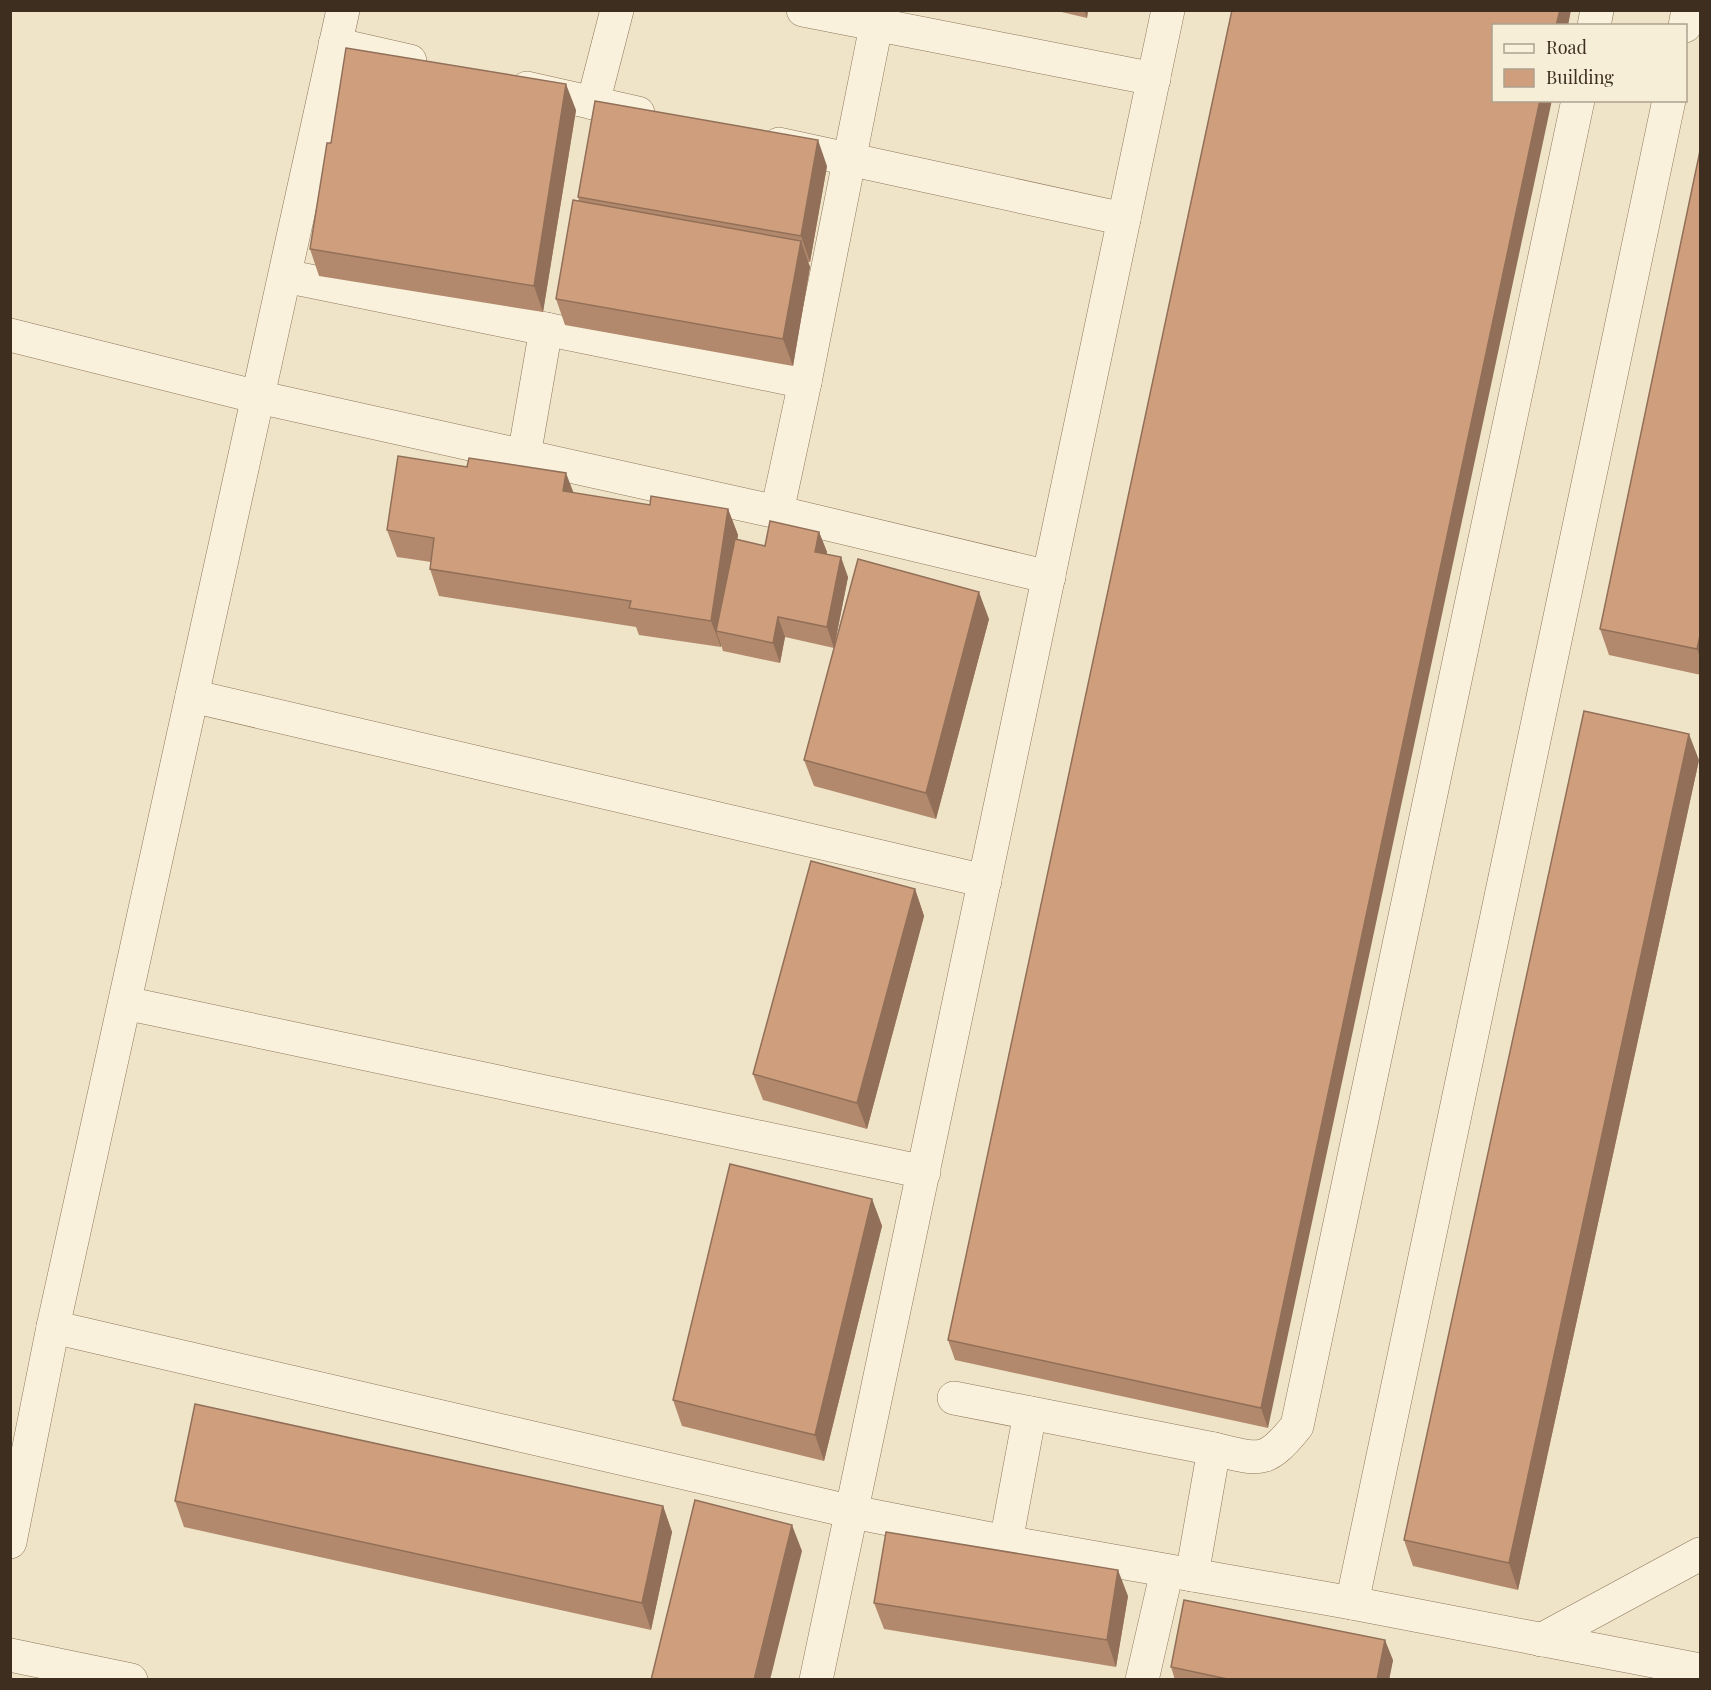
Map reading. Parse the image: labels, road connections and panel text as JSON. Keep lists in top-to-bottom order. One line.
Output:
{"legend":["Road","Building"]}
